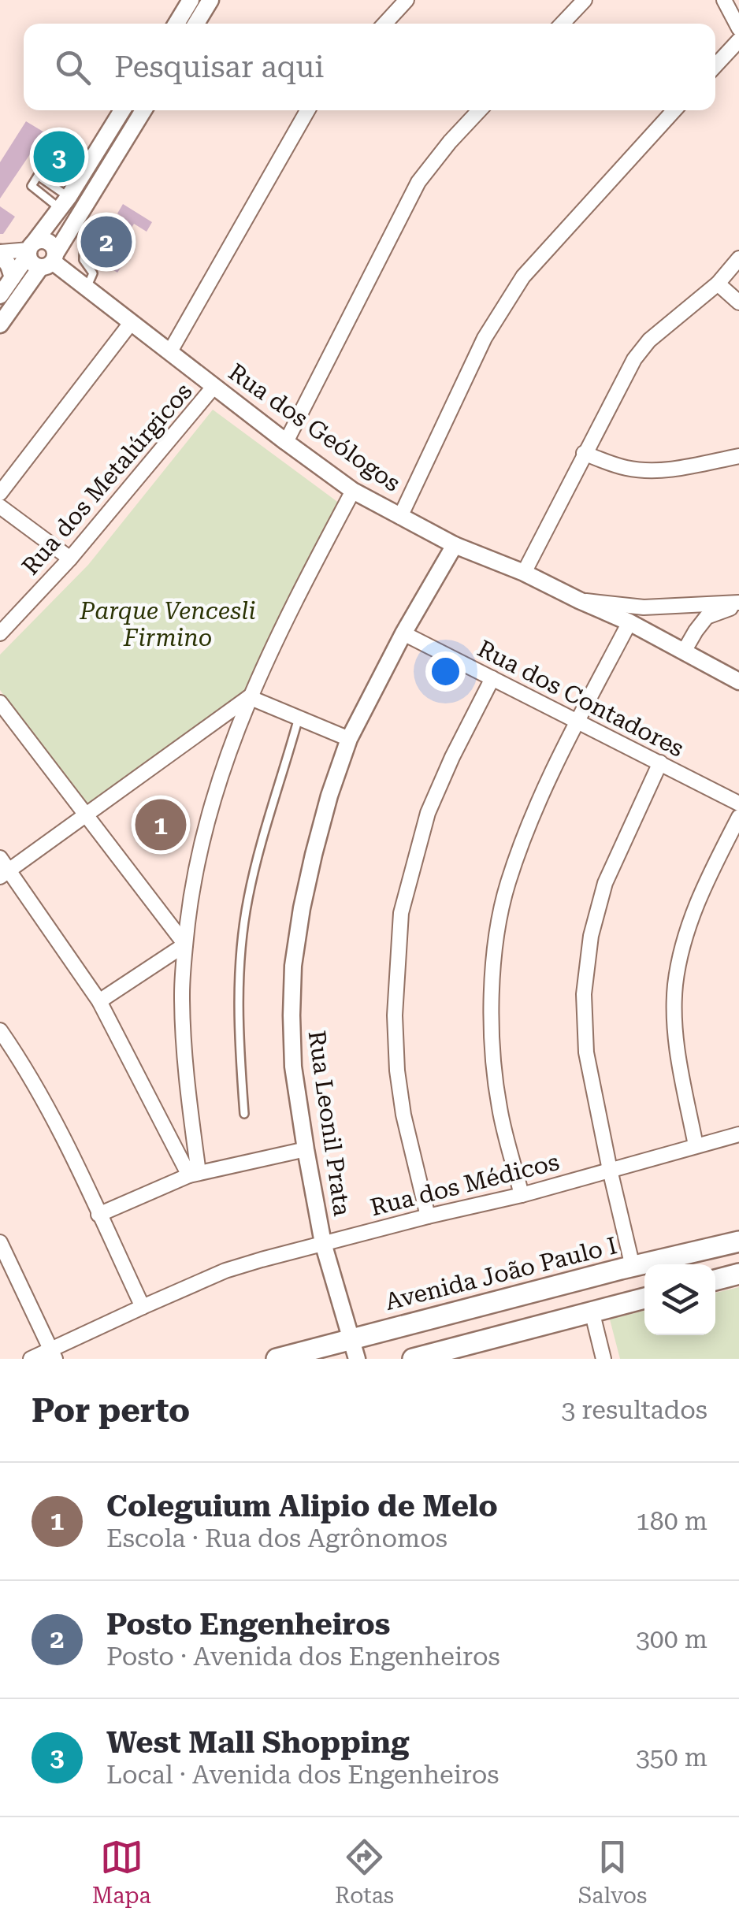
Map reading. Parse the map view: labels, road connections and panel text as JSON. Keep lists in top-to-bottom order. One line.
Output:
{"streets":{"main road":["Avenida João Paulo I"],"street":["Rua dos Geólogos","Rua dos Metalúrgicos","Rua dos Contadores","Rua Leonil Prata","Rua dos Médicos"]},"crossings":[["Rua dos Geólogos","Rua dos Metalúrgicos"],["Rua dos Geólogos","Rua Leonil Prata"],["Rua dos Contadores","Rua Leonil Prata"],["Rua Leonil Prata","Rua dos Médicos"],["Rua Leonil Prata","Avenida João Paulo I"]],"parks":["Parque Vencesli Firmino"],"page":{"search":"Pesquisar aqui","pins":["3","2","1"],"heading":["Por perto","3 resultados"],"list":[{"mark":"1","name":"Coleguium Alipio de Melo","note":"Escola · Rua dos Agrônomos","value":"180 m"},{"mark":"2","name":"Posto Engenheiros","note":"Posto · Avenida dos Engenheiros","value":"300 m"},{"mark":"3","name":"West Mall Shopping","note":"Local · Avenida dos Engenheiros","value":"350 m"}],"nav":["Mapa","Rotas","Salvos"]}}
